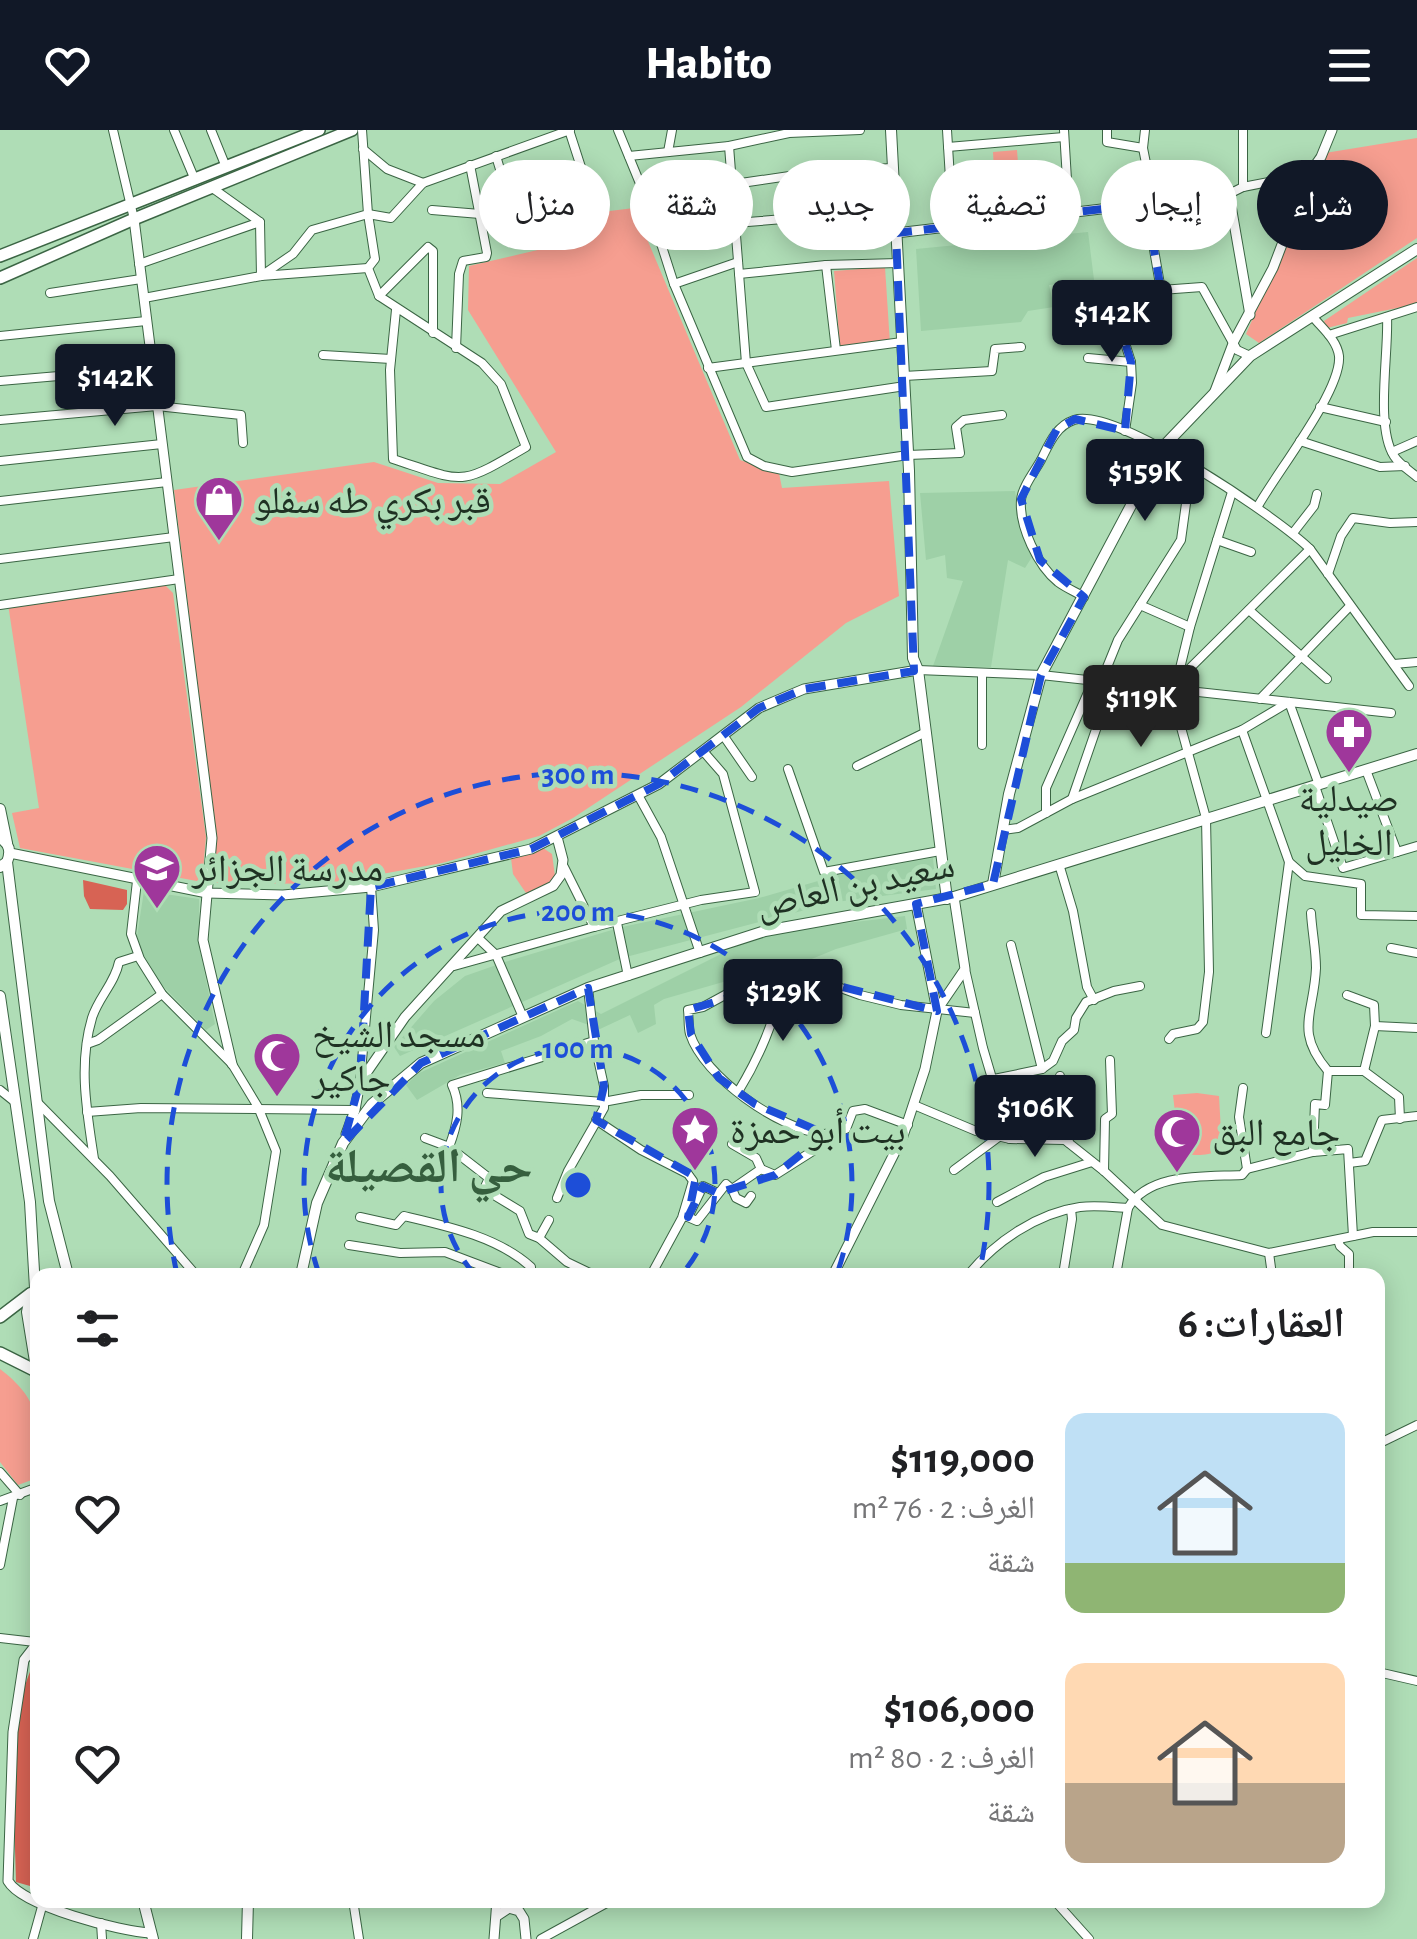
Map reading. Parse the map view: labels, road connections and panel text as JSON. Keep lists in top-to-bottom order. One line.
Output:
{"streets":{"main road":["سعيد بن العاص"]},"districts":["حي القصيلة"],"places":{"shop":["قبر بكري طه سفلو"],"pharmacy":["صيدلية الخليل"],"school or university":["مدرسة الجزائر"],"mosque":["مسجد الشيخ جاكير","جامع البق"],"place":["بيت أبو حمزة"]},"page":{"header":"Habito","chip":["شراء","إيجار","تصفية","جديد","شقة","منزل"],"price":["$142K","$142K","$159K","$119K","$129K","$106K"],"heading":"العقارات: 6","list":[{"name":"$119,000","note":"الغرف: 2 · 76 m² · شقة"},{"name":"$106,000","note":"الغرف: 2 · 80 m² · شقة"}]},"rings":["300 m","200 m","100 m"]}
